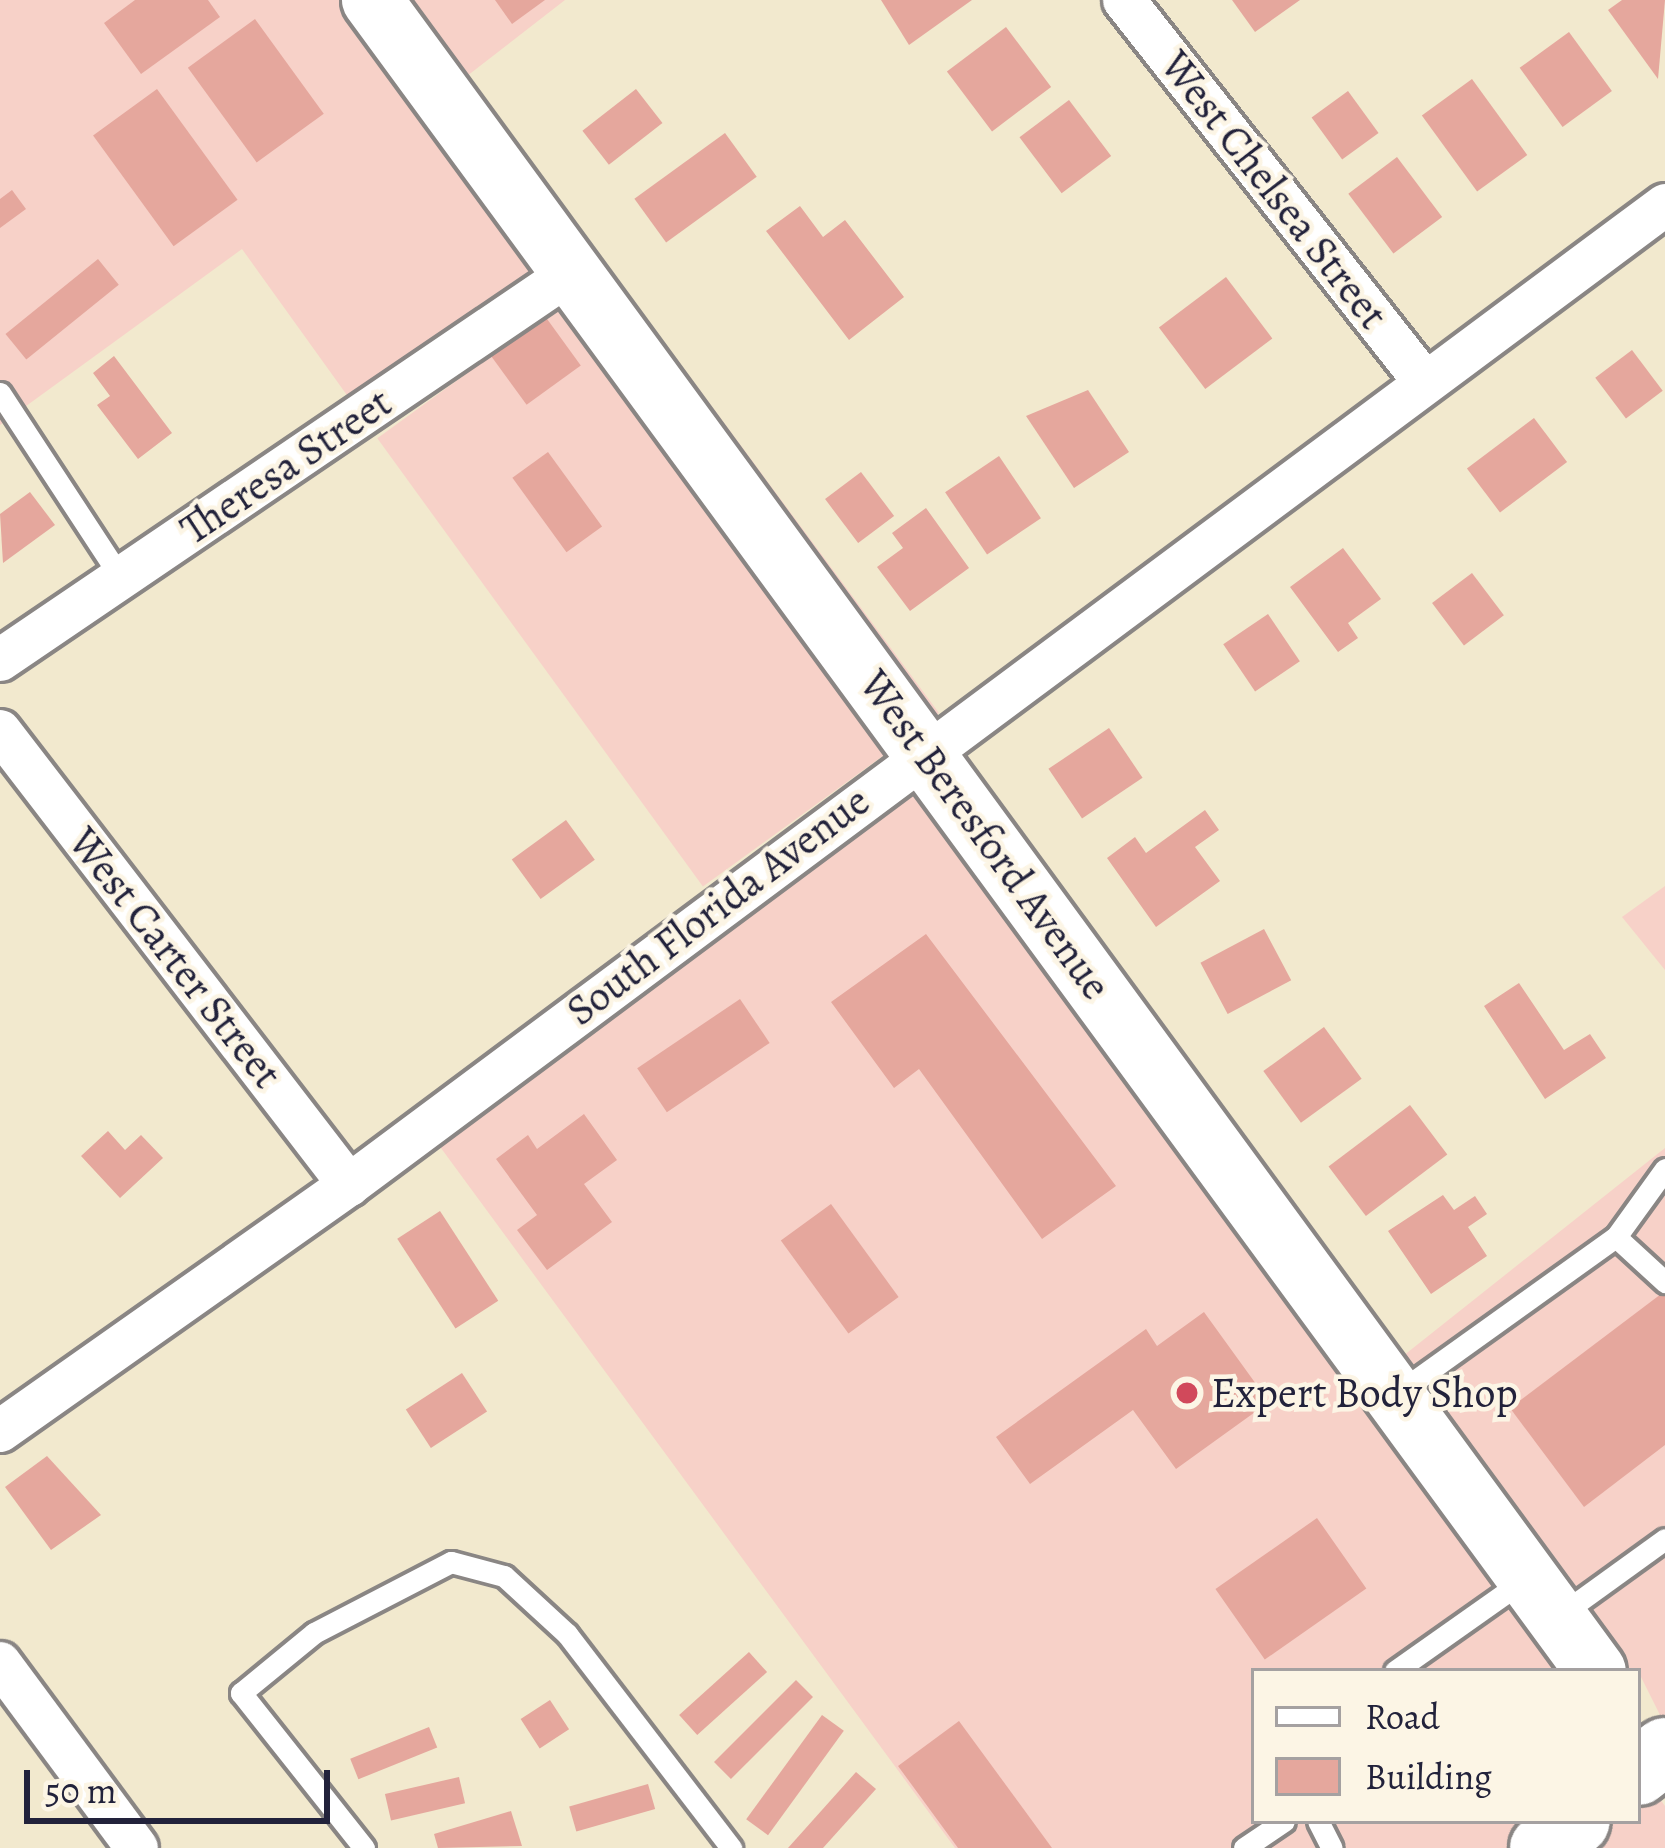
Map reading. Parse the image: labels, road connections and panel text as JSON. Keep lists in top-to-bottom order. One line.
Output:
{"streets":{"street":["West Chelsea Street","Theresa Street","West Beresford Avenue","South Florida Avenue","West Carter Street"]},"crossings":[["West Chelsea Street","South Florida Avenue"],["Theresa Street","West Beresford Avenue"],["West Beresford Avenue","South Florida Avenue"],["South Florida Avenue","West Carter Street"]],"places":["Expert Body Shop"],"legend":["Road","Building"],"scale_bar":"50 m"}
